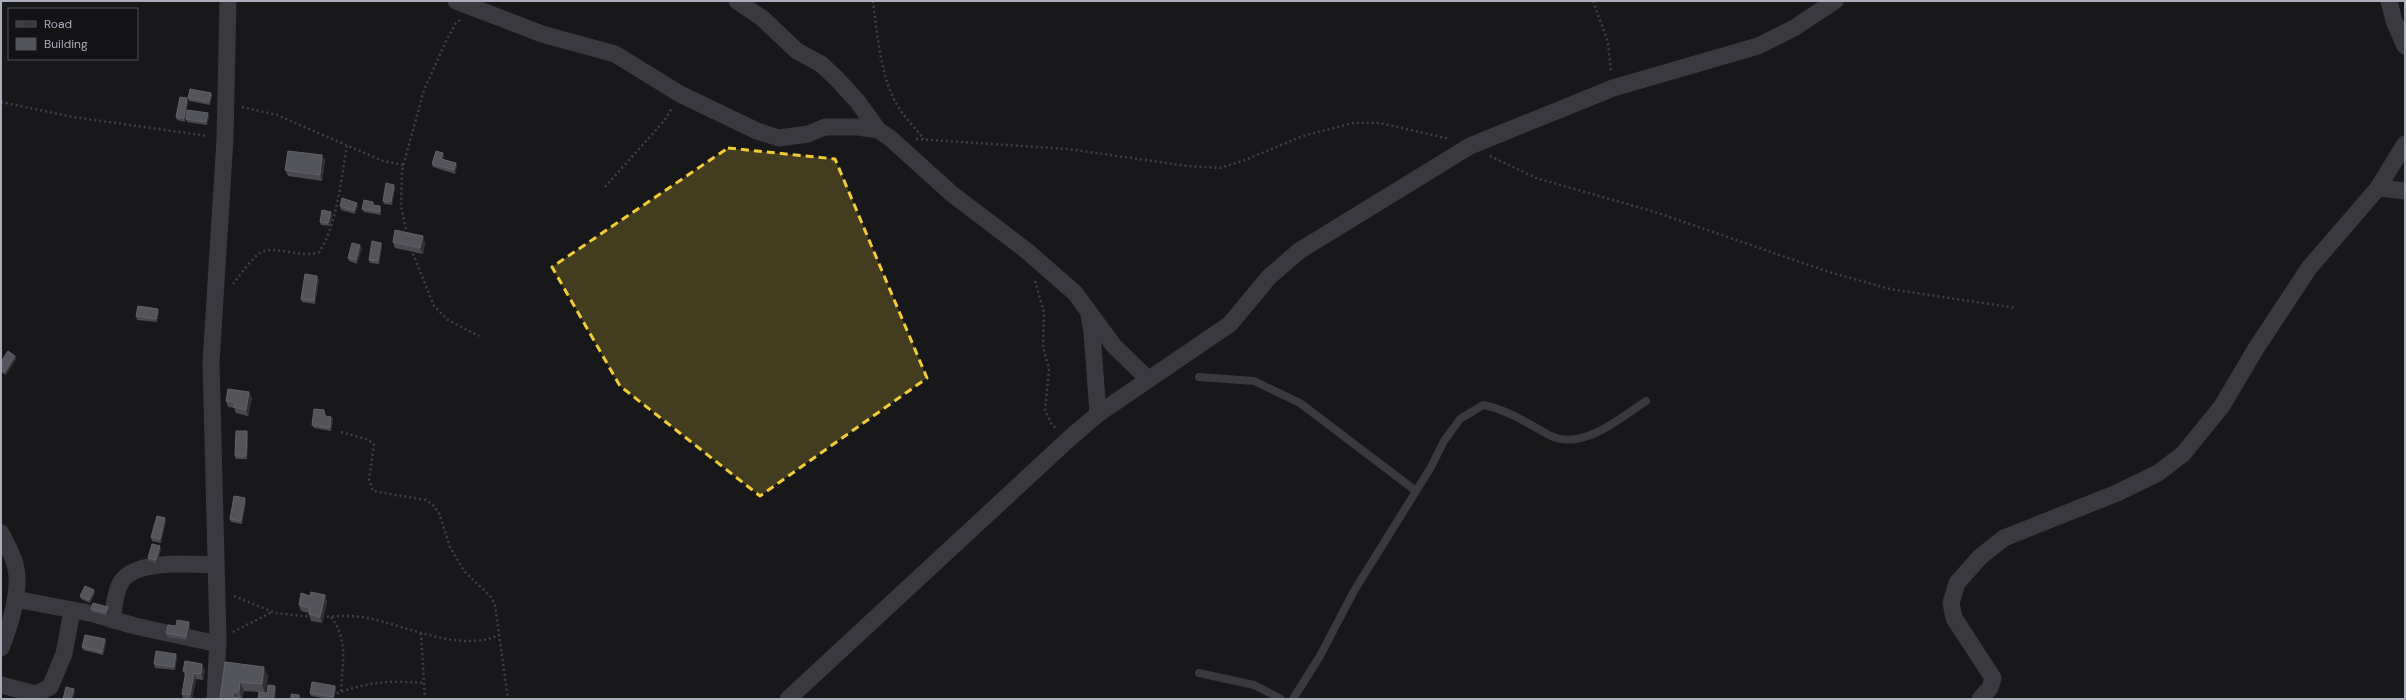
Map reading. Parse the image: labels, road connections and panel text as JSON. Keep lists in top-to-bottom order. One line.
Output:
{"legend":["Road","Building"]}
